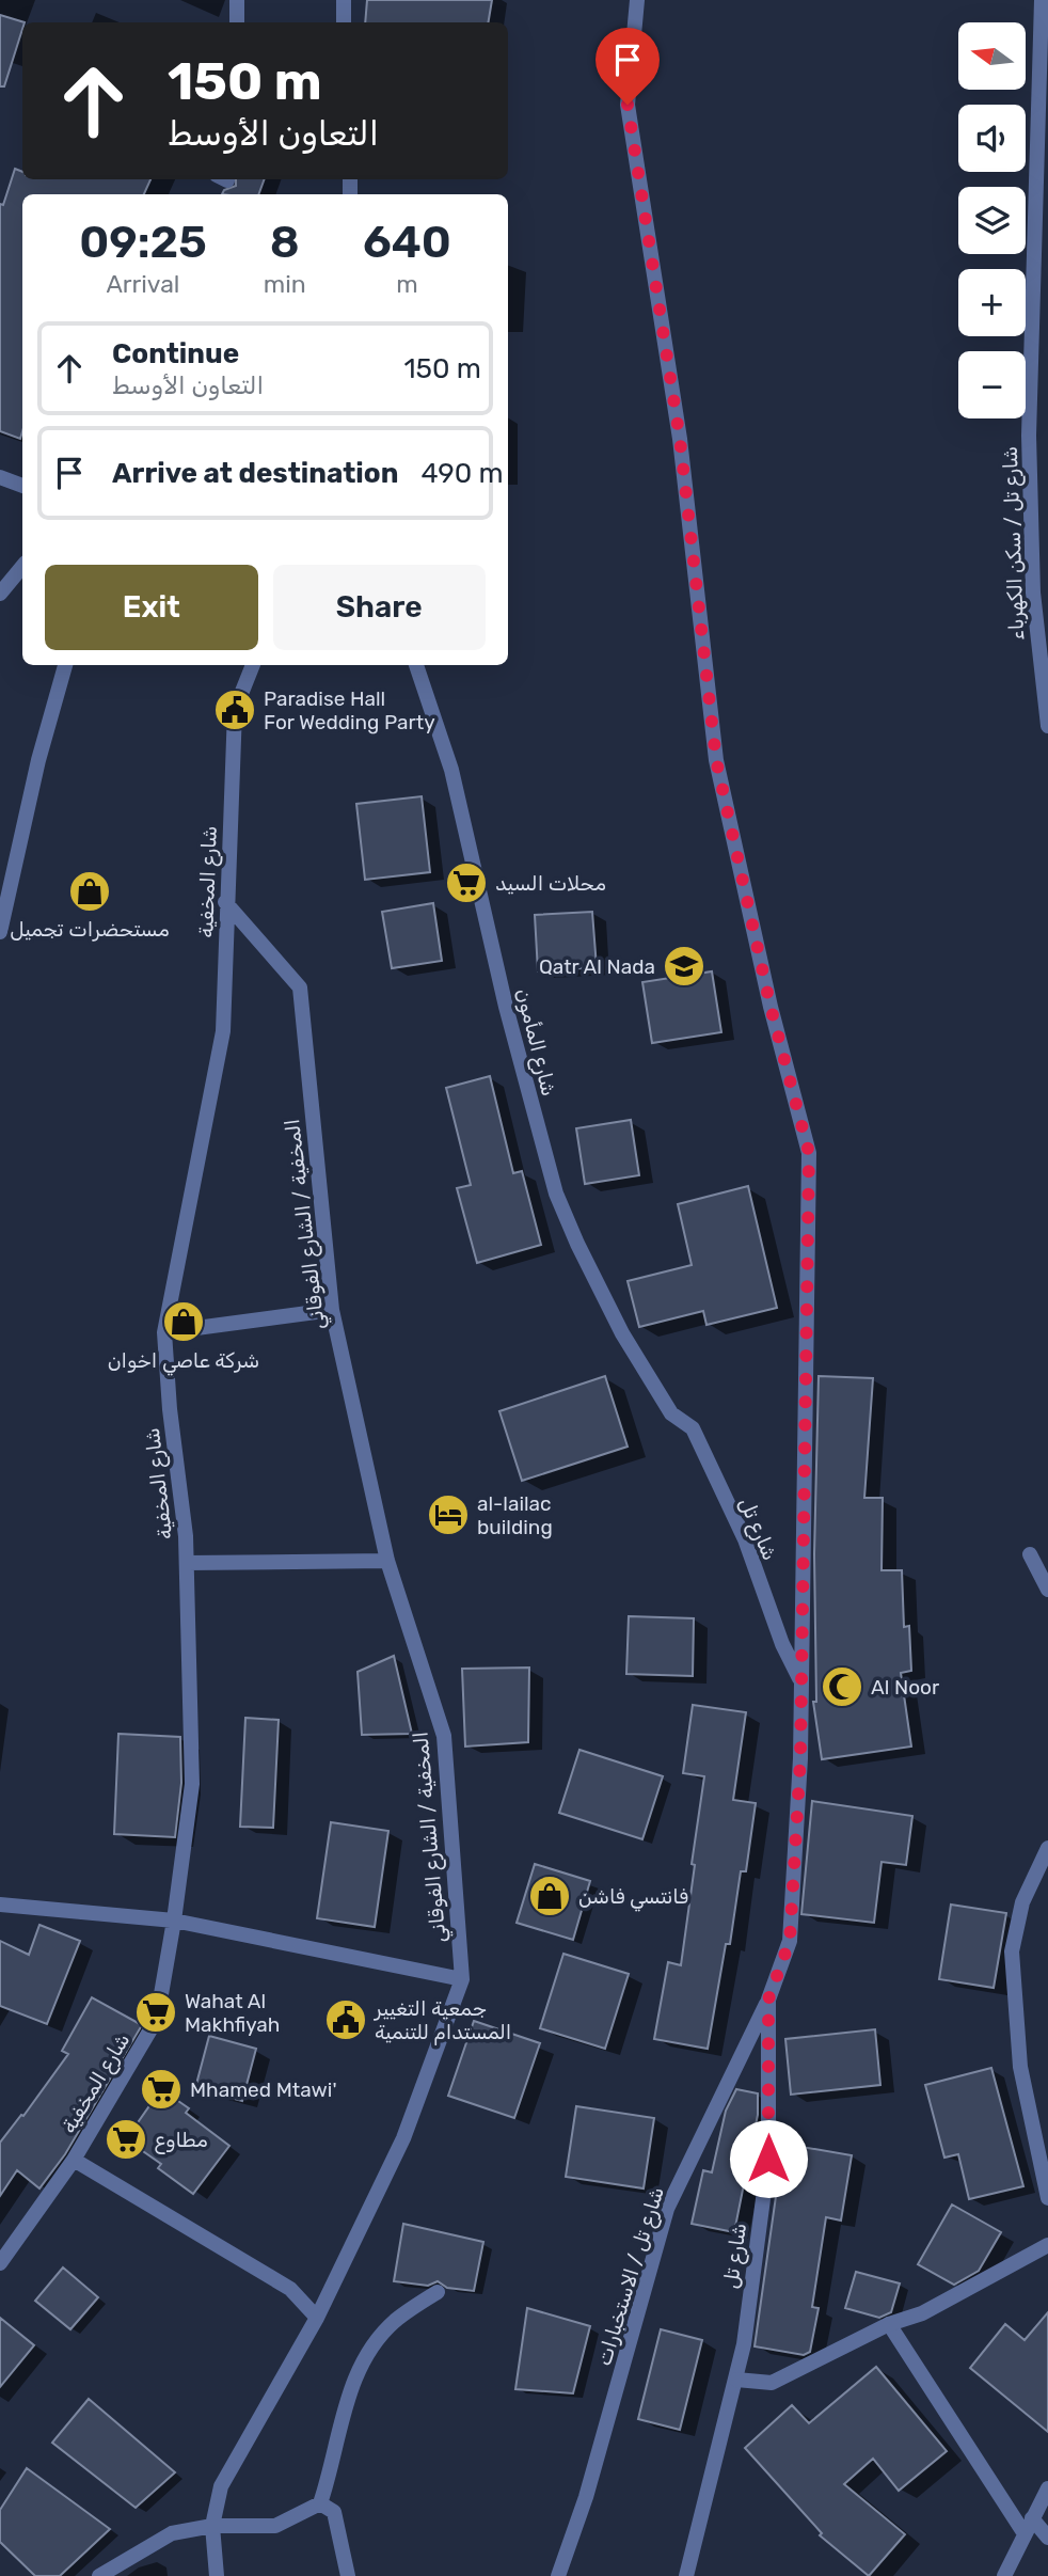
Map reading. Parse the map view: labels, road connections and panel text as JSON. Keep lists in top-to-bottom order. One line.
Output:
{"streets":{"street":["شارع تل / سكن الكهرباء","شارع المخفية","شارع المأمون","المخفية / الشارع الفوقاني","شارع تل","شارع تل / الاستخبارات"]},"crossings":[["شارع المخفية","المخفية / الشارع الفوقاني"],["شارع المأمون","شارع تل"],["شارع تل","شارع تل / الاستخبارات"]],"places":{"public building":["Paradise Hall For Wedding Party","جمعية التغيير المستدام للتنمية"],"supermarket":["محلات السيد","Wahat Al Makhfiyah","Mhamed Mtawi'","مطاوع"],"shop":["مستحضرات تجميل","شركة عاصي اخوان","فانتسي فاشن"],"school or university":["Qatr Al Nada"],"hotel":["al-lailac building"],"mosque":["Al Noor"]},"north":"left","page":{"map_buttons":["+","−"],"turn":["150 m","التعاون الأوسط"],"eta":["09:25","Arrival","8","min","640","m"],"list":[{"name":"Continue","note":"التعاون الأوسط","value":"150 m"},{"name":"Arrive at destination","value":"490 m"}],"buttons":["Exit","Share"]}}
